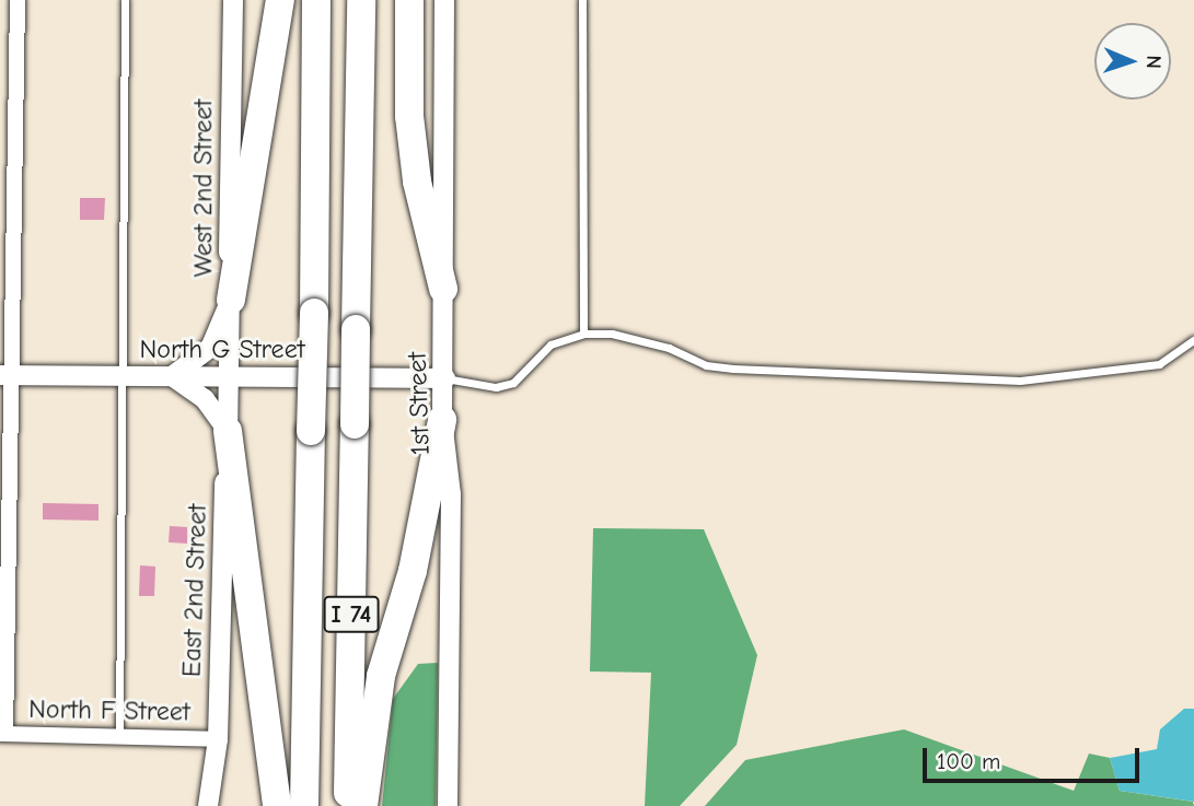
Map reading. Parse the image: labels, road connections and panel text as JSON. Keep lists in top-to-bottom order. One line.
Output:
{"streets":{"highway":["I 74"],"street":["West 2nd Street","North G Street","1st Street","East 2nd Street","North F Street"]},"crossings":[["West 2nd Street","North G Street"],["West 2nd Street","East 2nd Street"],["North G Street","1st Street"],["North G Street","East 2nd Street"],["East 2nd Street","North F Street"]],"scale_bar":"100 m","north":"right"}
